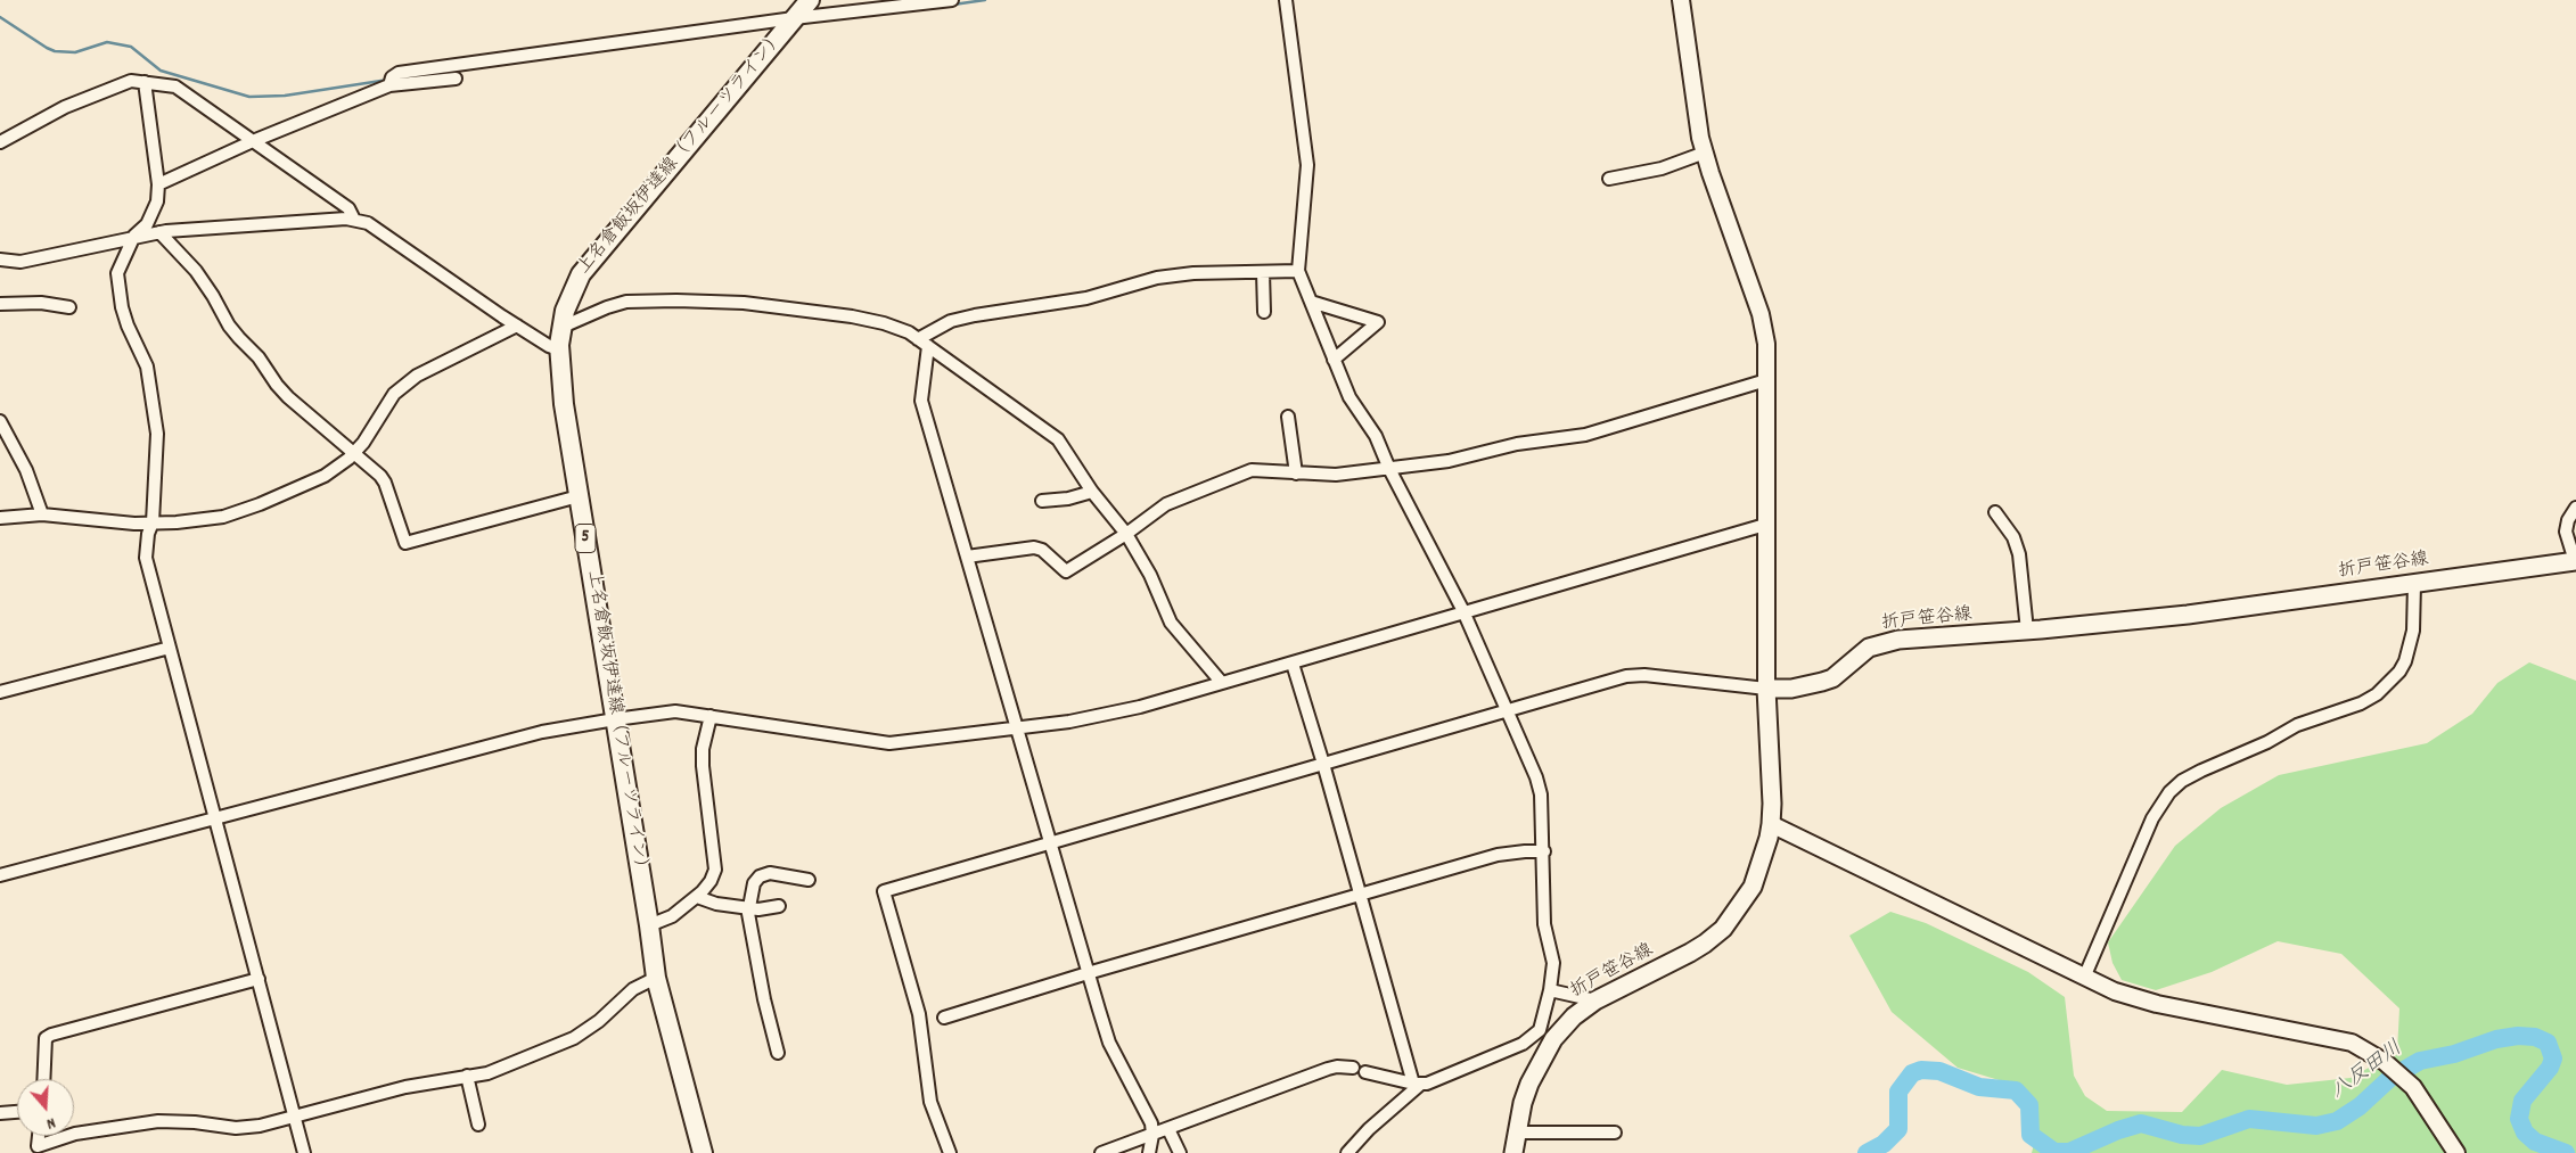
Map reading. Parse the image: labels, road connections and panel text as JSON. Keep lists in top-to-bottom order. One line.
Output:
{"streets":{"main road":["上名倉飯坂伊達線（フルーツライン）","5","折戸笹谷線"]},"water":["八反田川"],"north":"bottom"}
